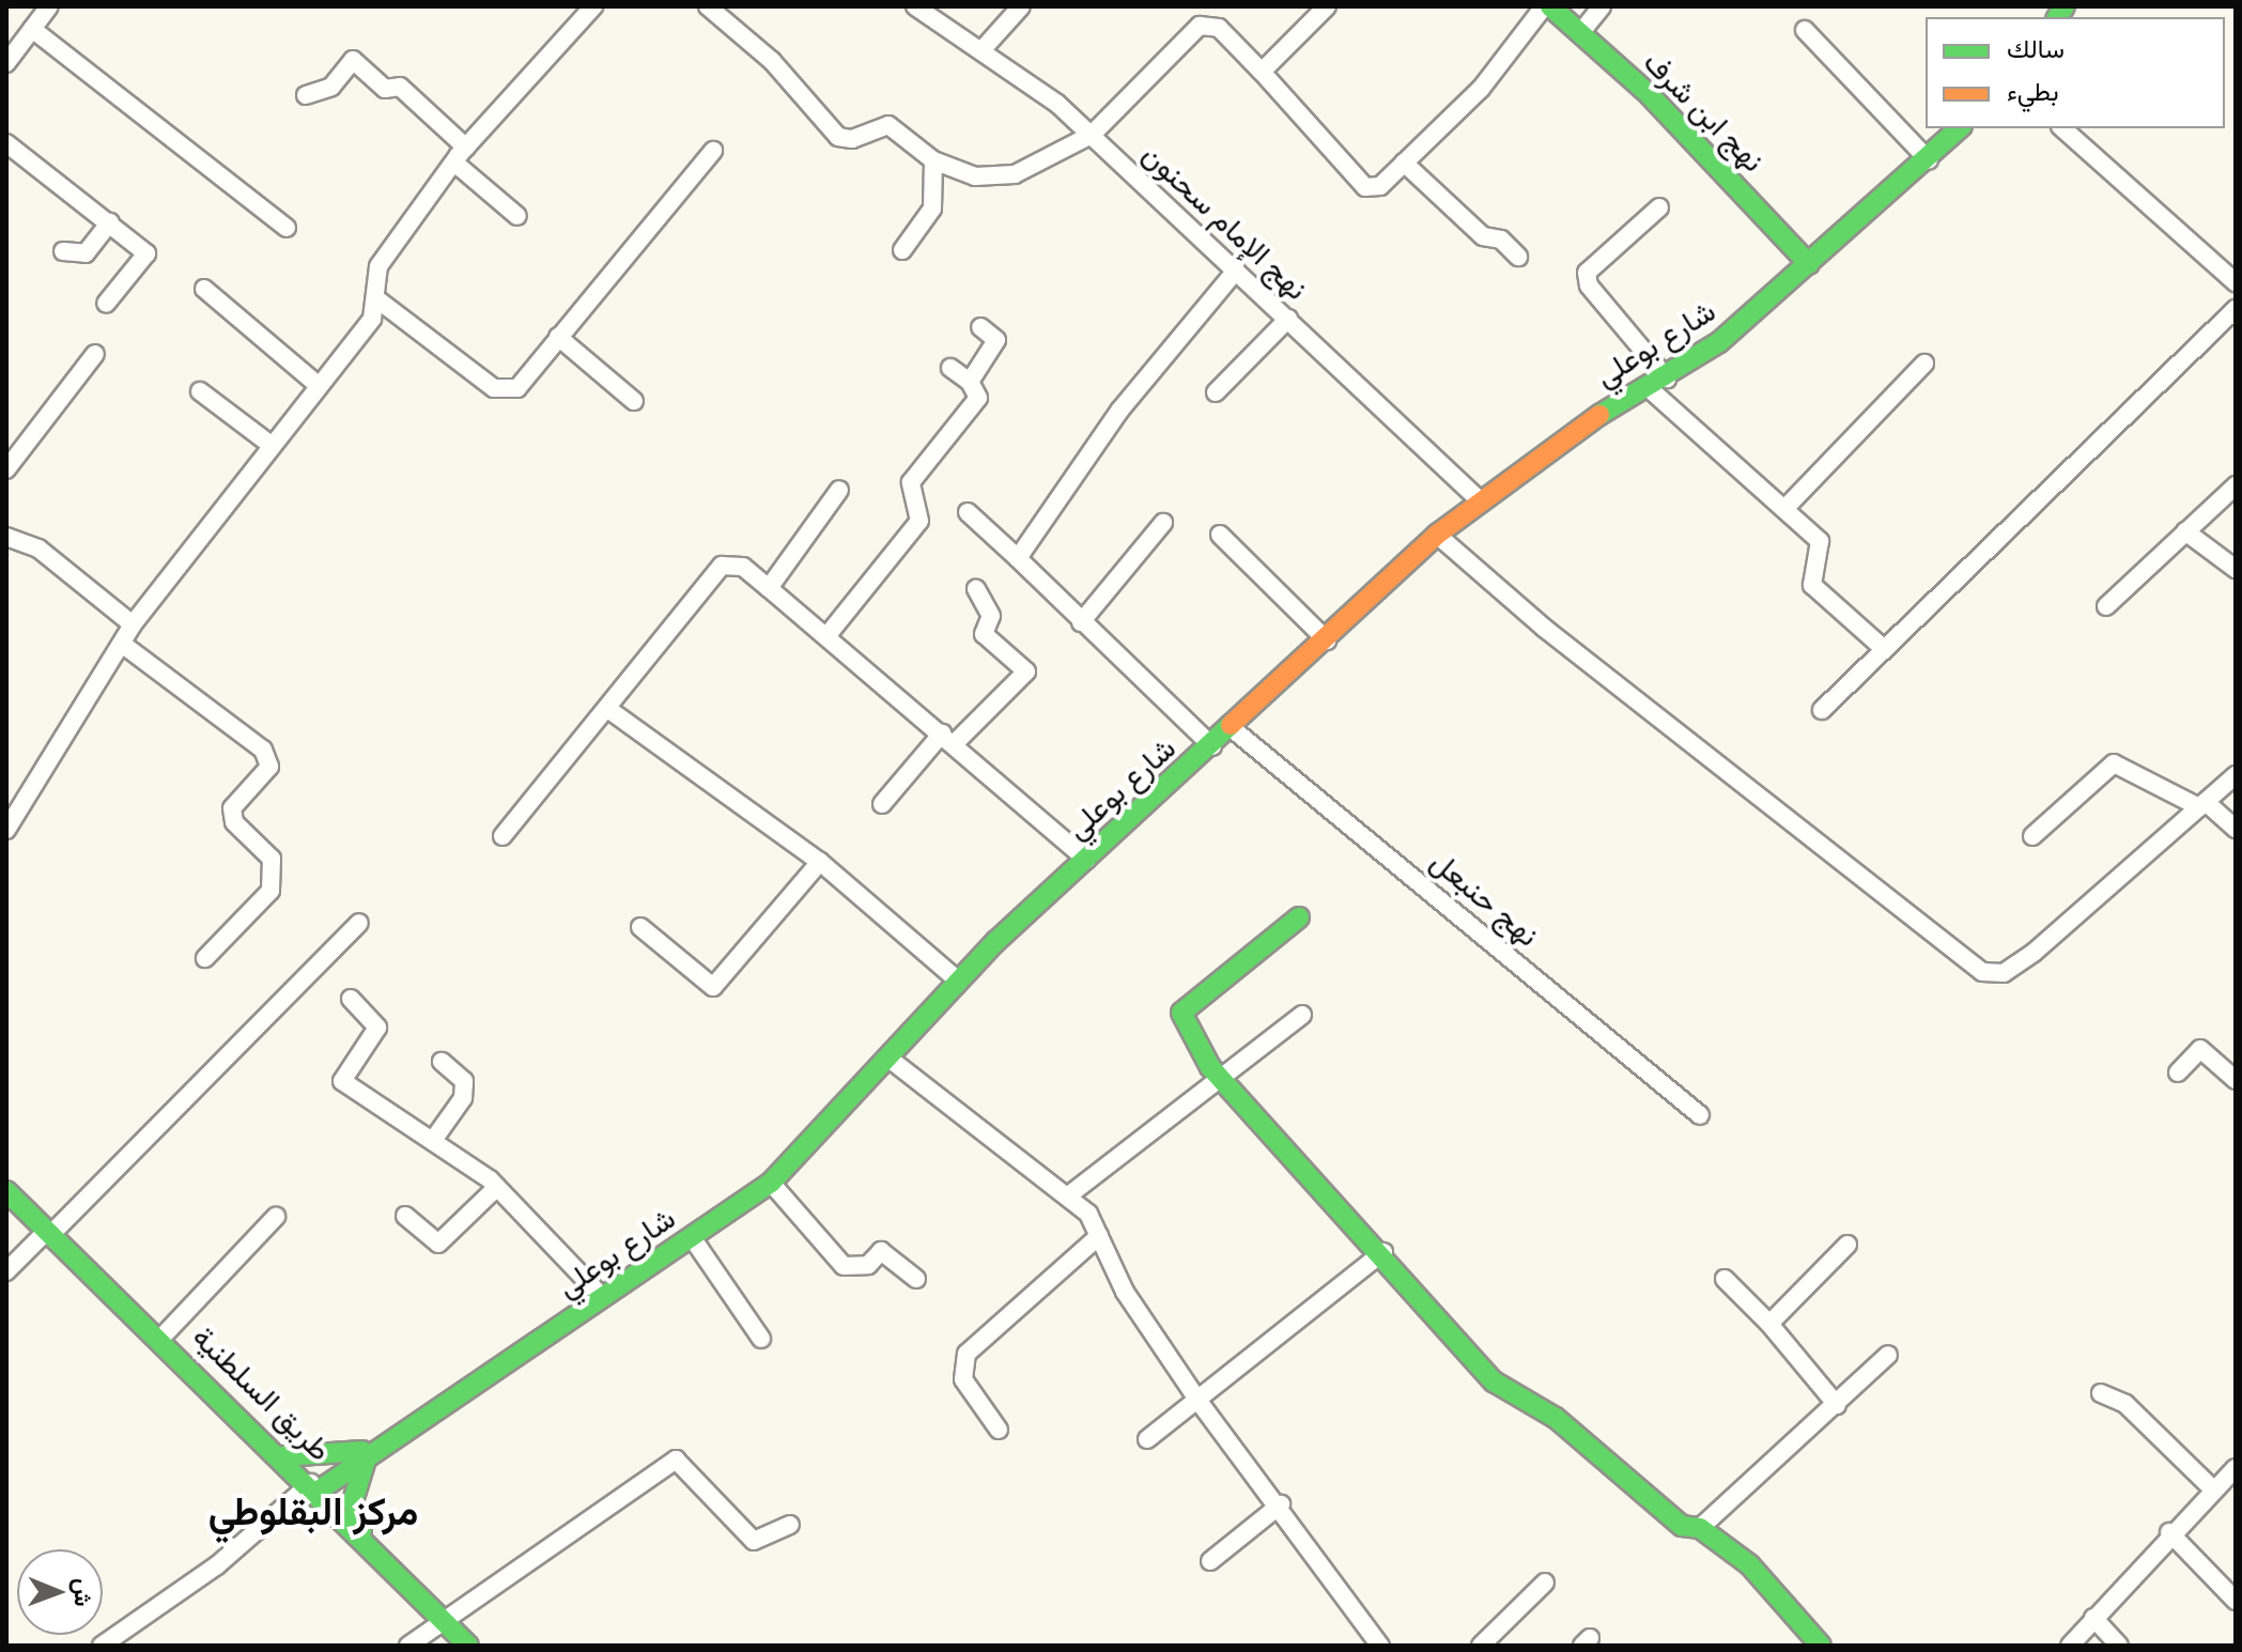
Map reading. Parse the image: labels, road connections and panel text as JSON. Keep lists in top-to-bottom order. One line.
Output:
{"streets":{"street":["نهج ابن شرف","نهج الإمام سحنون","شارع بوعلي","نهج حنبعل","طريق السلطنية"]},"crossings":[["نهج ابن شرف","شارع بوعلي"],["نهج الإمام سحنون","شارع بوعلي"],["شارع بوعلي","نهج حنبعل"],["شارع بوعلي","طريق السلطنية"]],"districts":["مركز البقلوطي"],"legend":["سالك","بطيء"],"north":"right"}
